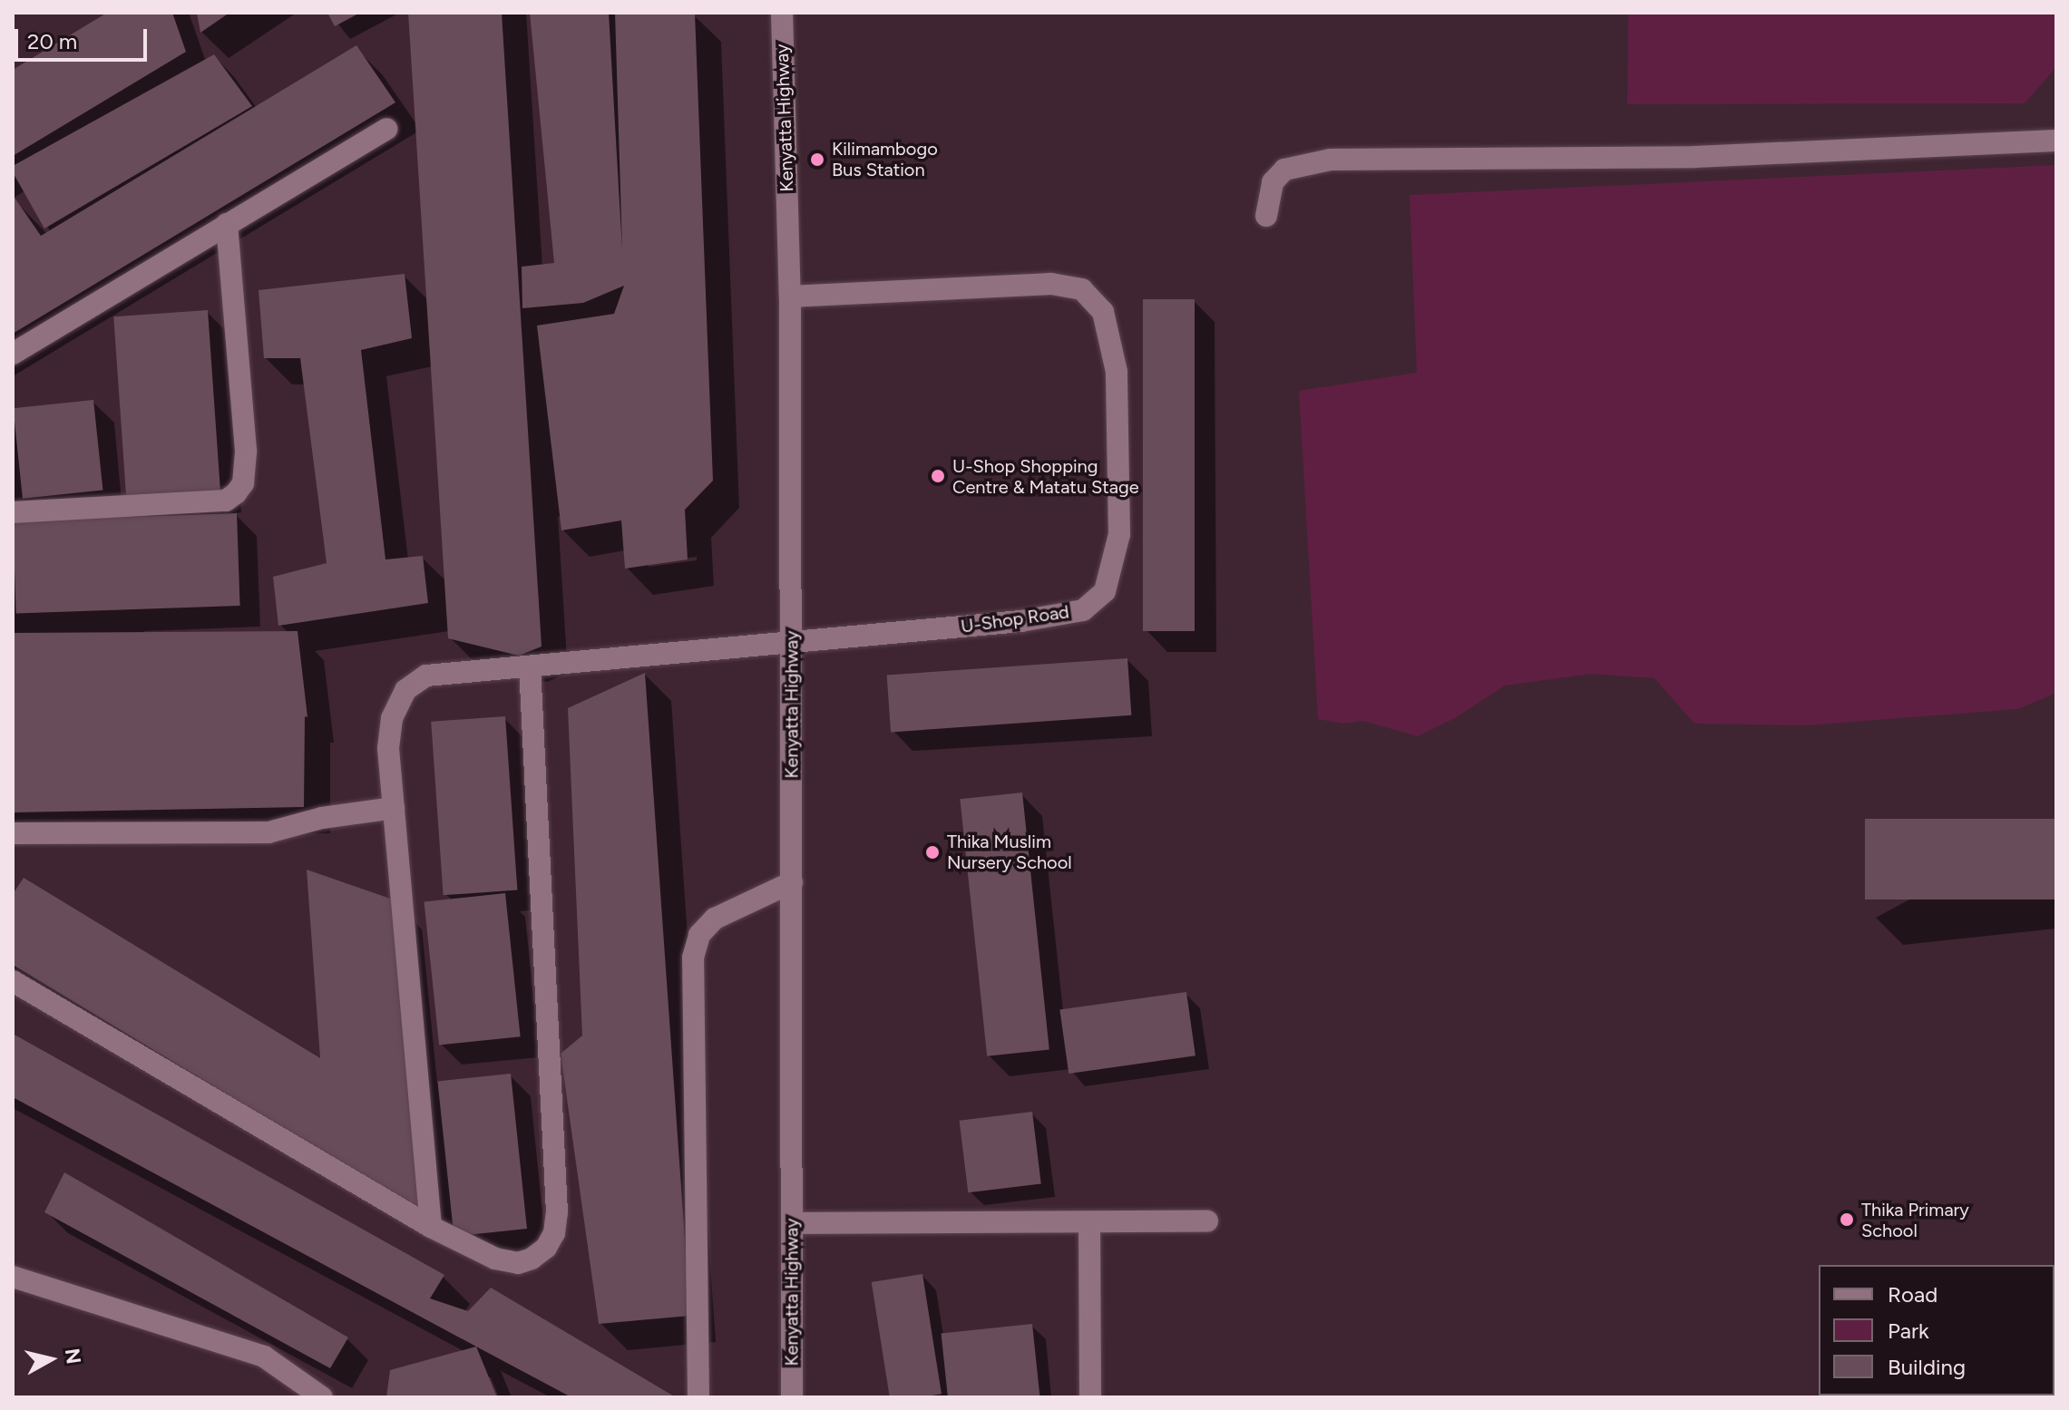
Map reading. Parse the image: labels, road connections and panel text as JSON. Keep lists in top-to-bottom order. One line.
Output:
{"streets":{"street":["Kenyatta Highway","U-Shop Road"]},"crossings":[["Kenyatta Highway","U-Shop Road"]],"places":["Kilimambogo Bus Station","U-Shop Shopping Centre & Matatu Stage","Thika Muslim Nursery School","Thika Primary School"],"legend":["Road","Park","Building"],"scale_bar":"20 m","north":"right"}
